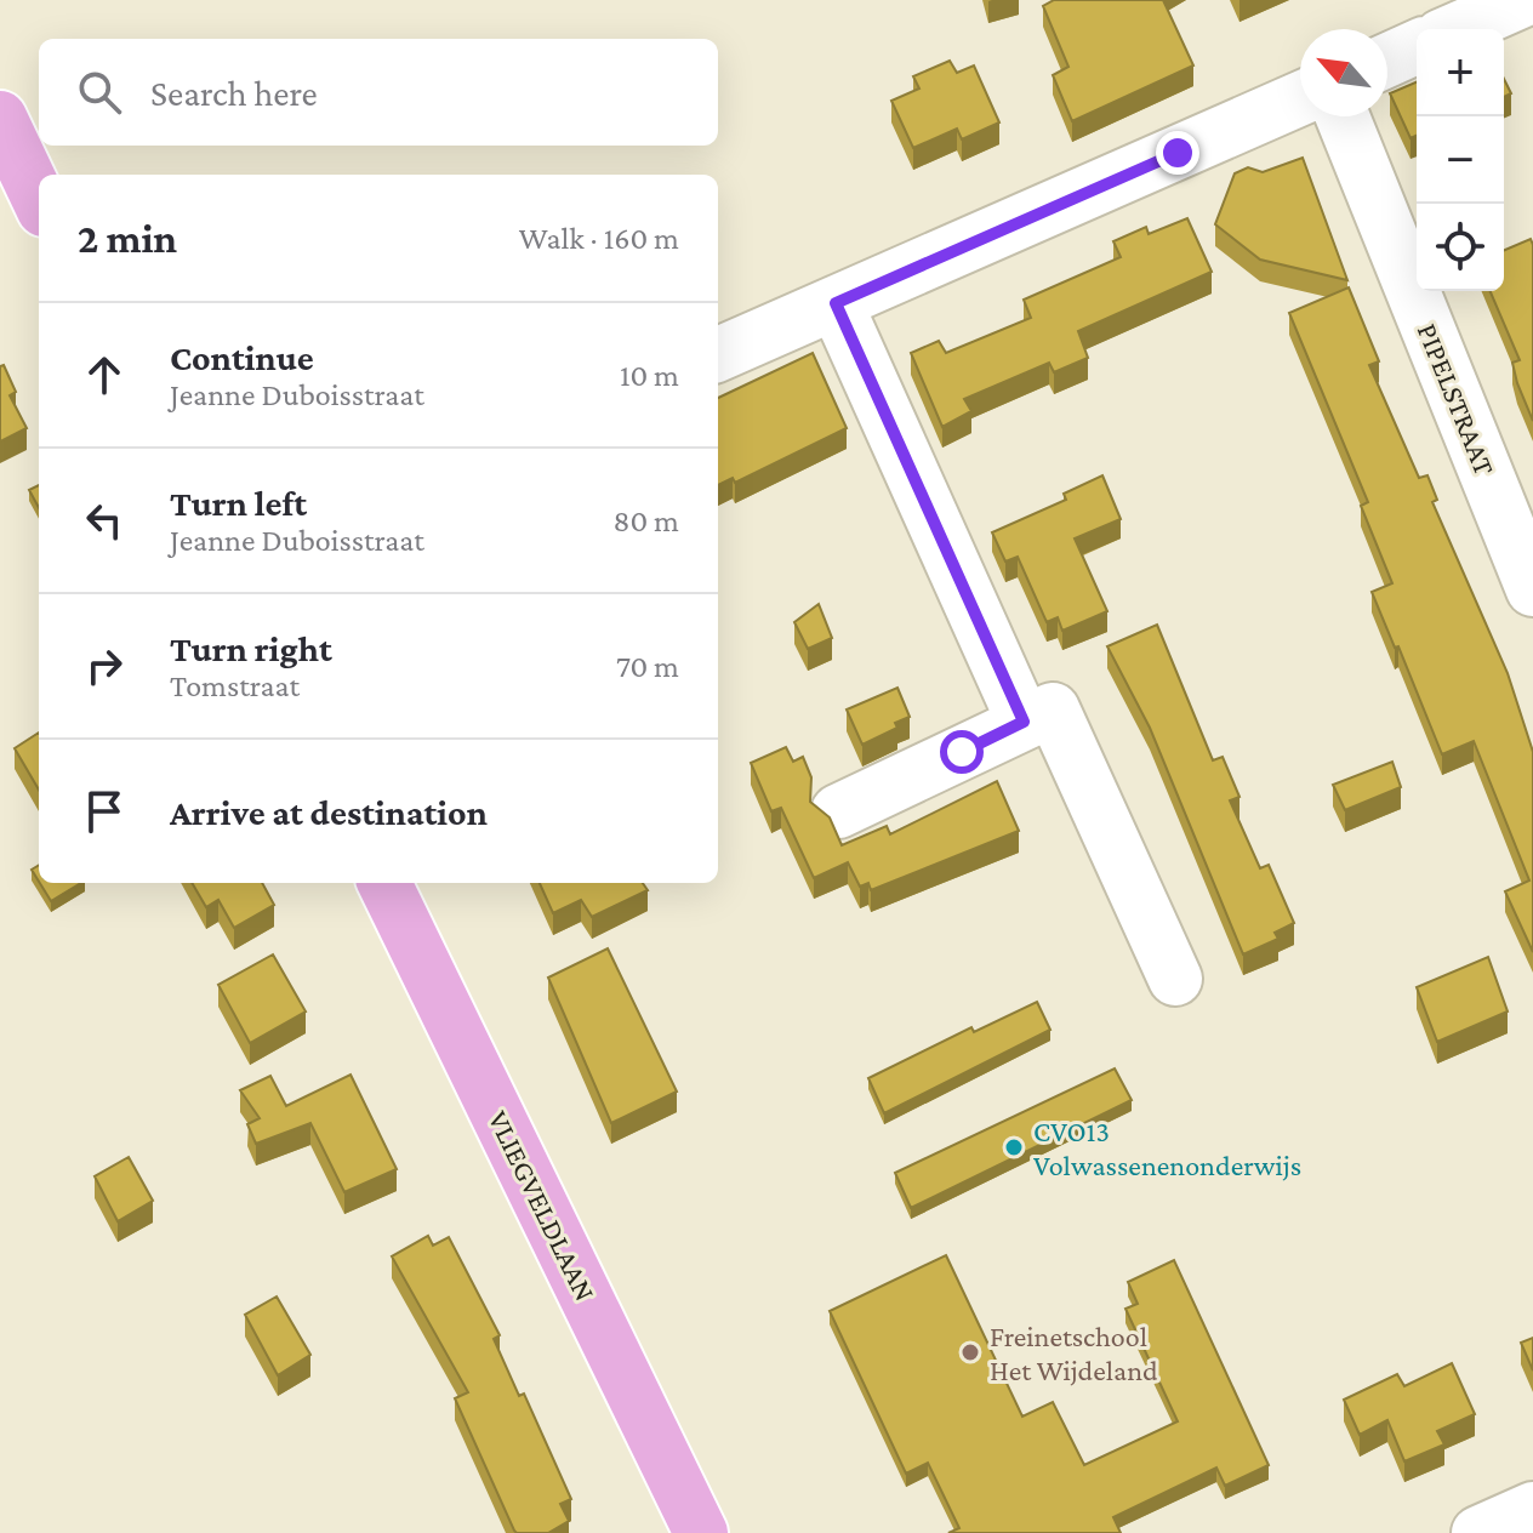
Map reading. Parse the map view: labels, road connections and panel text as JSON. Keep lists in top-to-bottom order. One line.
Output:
{"streets":{"main road":["VLIEGVELDLAAN"],"street":["PIPELSTRAAT"]},"places":["CVO13 Volwassenenonderwijs","Freinetschool Het Wijdeland"],"north":"top left","page":{"map_buttons":["+","−"],"search":"Search here","heading":["2 min","Walk · 160 m"],"list":[["Continue","Jeanne Duboisstraat","10 m"],["Turn left","Jeanne Duboisstraat","80 m"],["Turn right","Tomstraat","70 m"],"Arrive at destination"]}}
